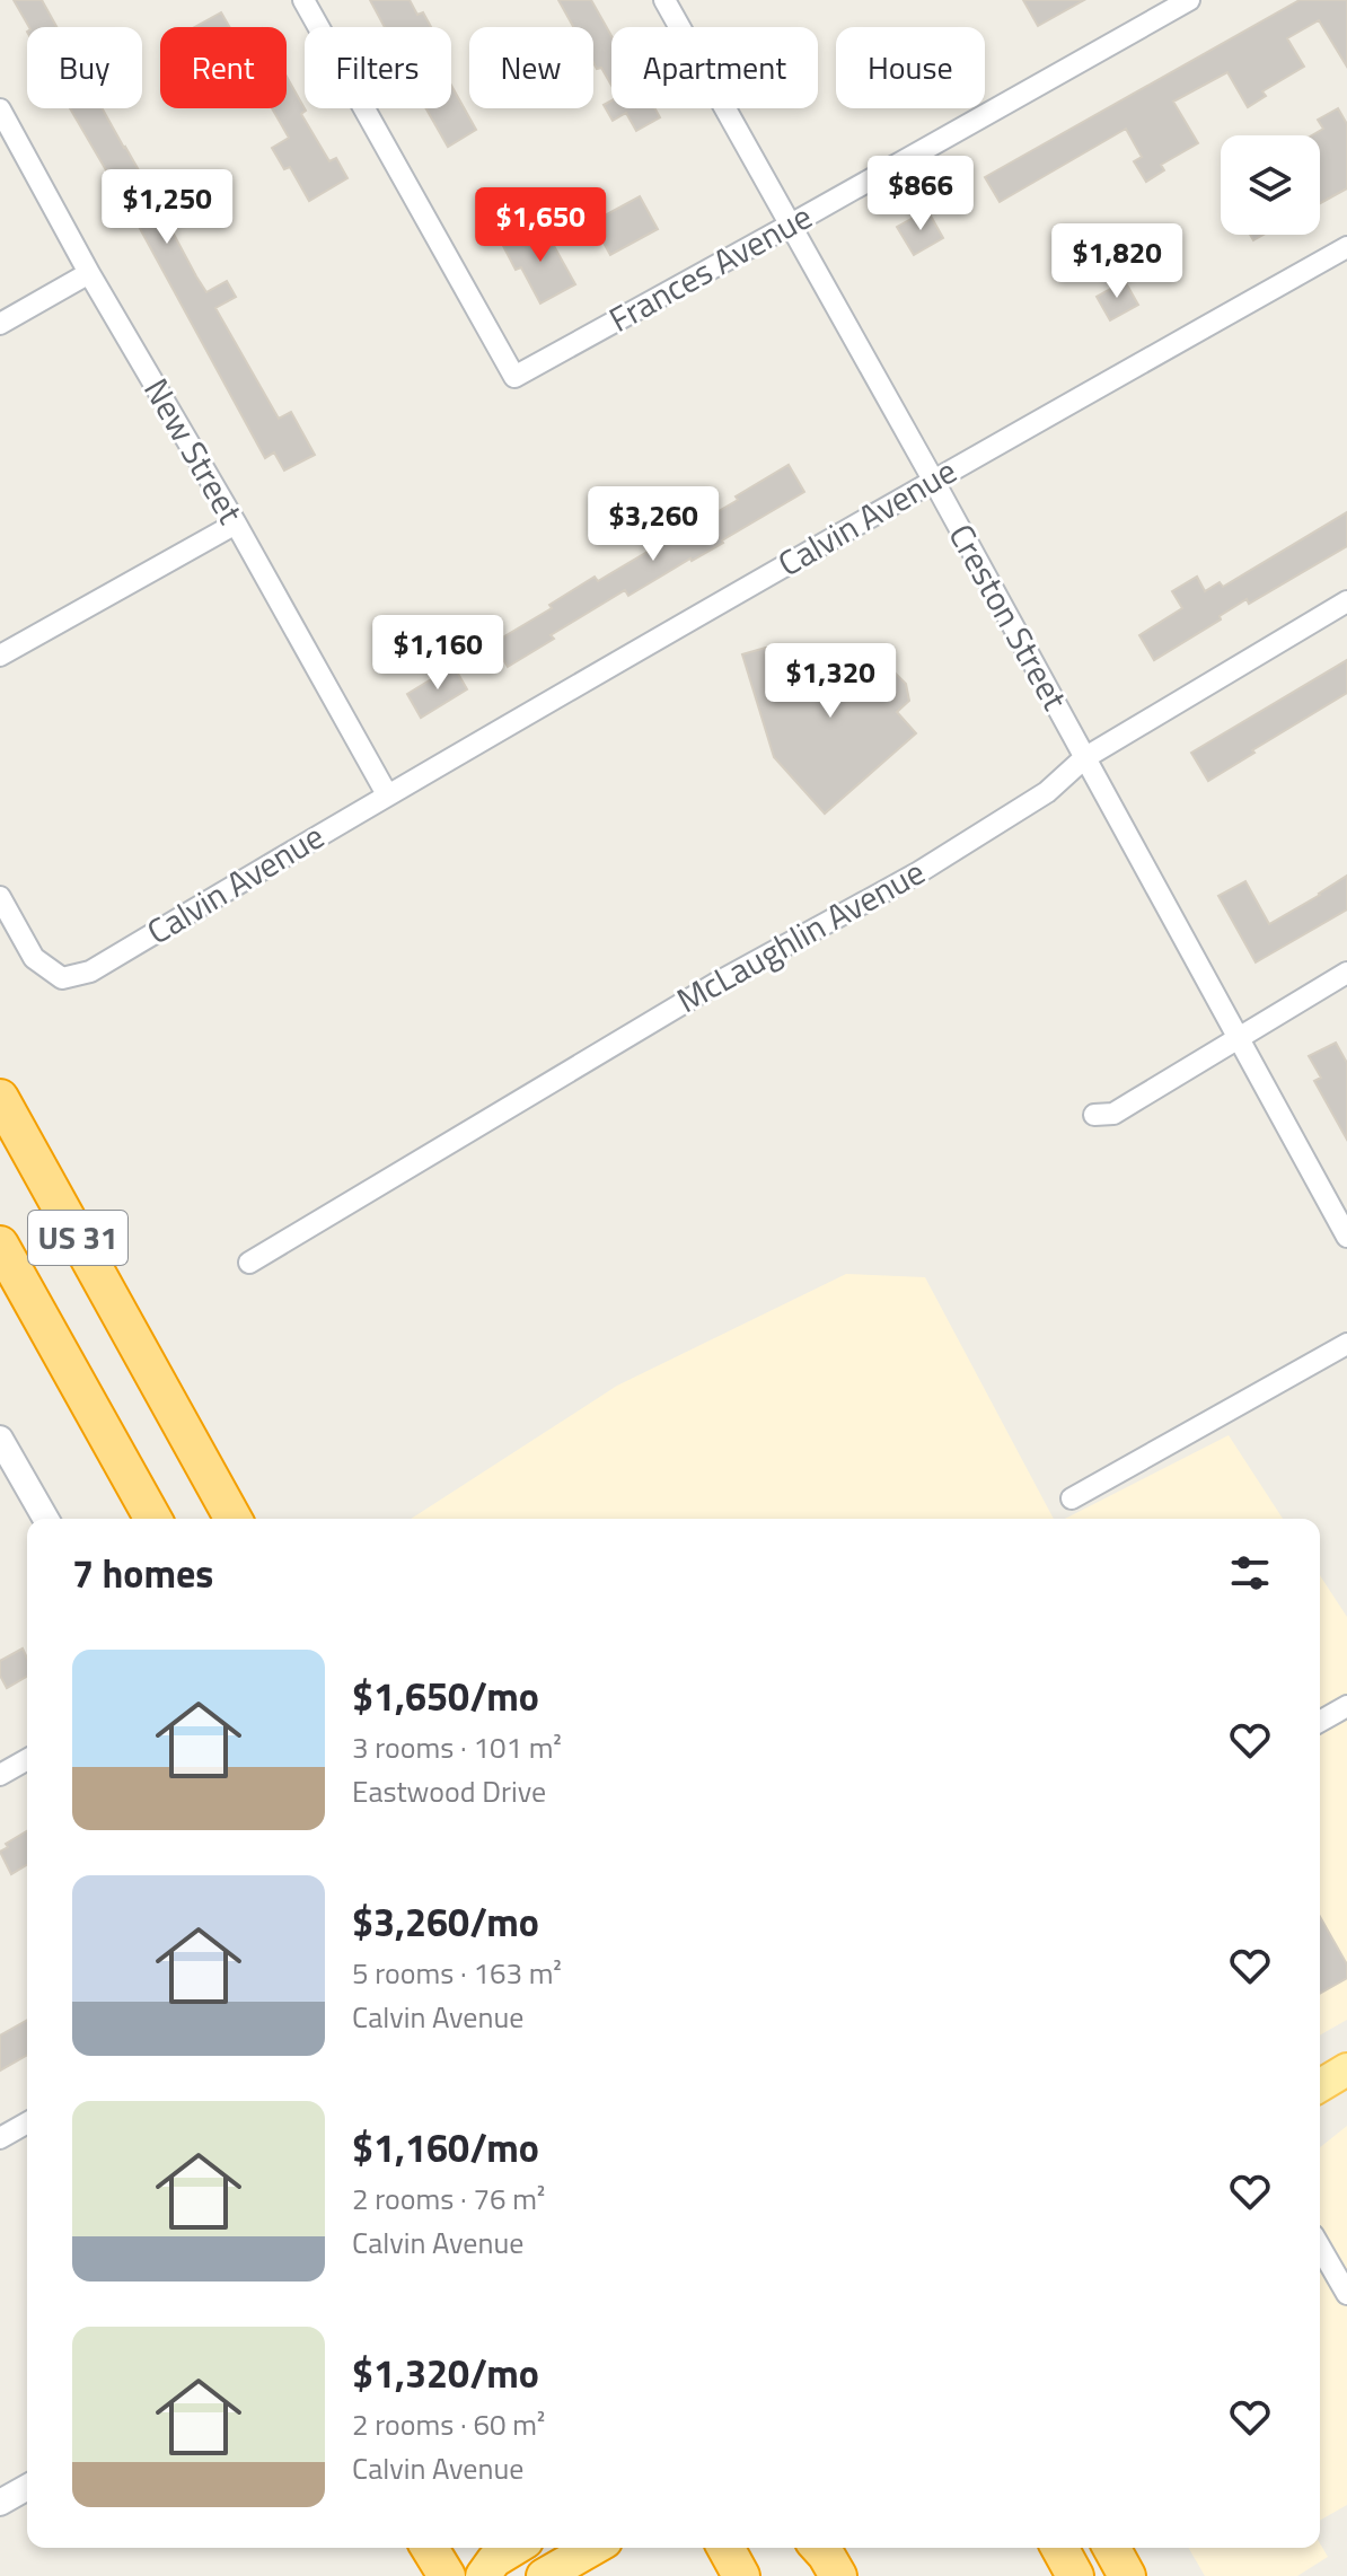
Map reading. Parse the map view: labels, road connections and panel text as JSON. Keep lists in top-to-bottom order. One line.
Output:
{"streets":{"highway":["US 31"],"street":["Frances Avenue","New Street","Calvin Avenue","Creston Street","McLaughlin Avenue"]},"crossings":[["Frances Avenue","Creston Street"],["New Street","Calvin Avenue"],["Calvin Avenue","Creston Street"],["Creston Street","McLaughlin Avenue"]],"page":{"chip":["Buy","Rent","Filters","New","Apartment","House"],"price":["$866","$1,250","$1,650","$1,820","$3,260","$1,160","$1,320"],"heading":"7 homes","list":[{"name":"$1,650/mo","note":"3 rooms · 101 m² · Eastwood Drive"},{"name":"$3,260/mo","note":"5 rooms · 163 m² · Calvin Avenue"},{"name":"$1,160/mo","note":"2 rooms · 76 m² · Calvin Avenue"},{"name":"$1,320/mo","note":"2 rooms · 60 m² · Calvin Avenue"}]}}
